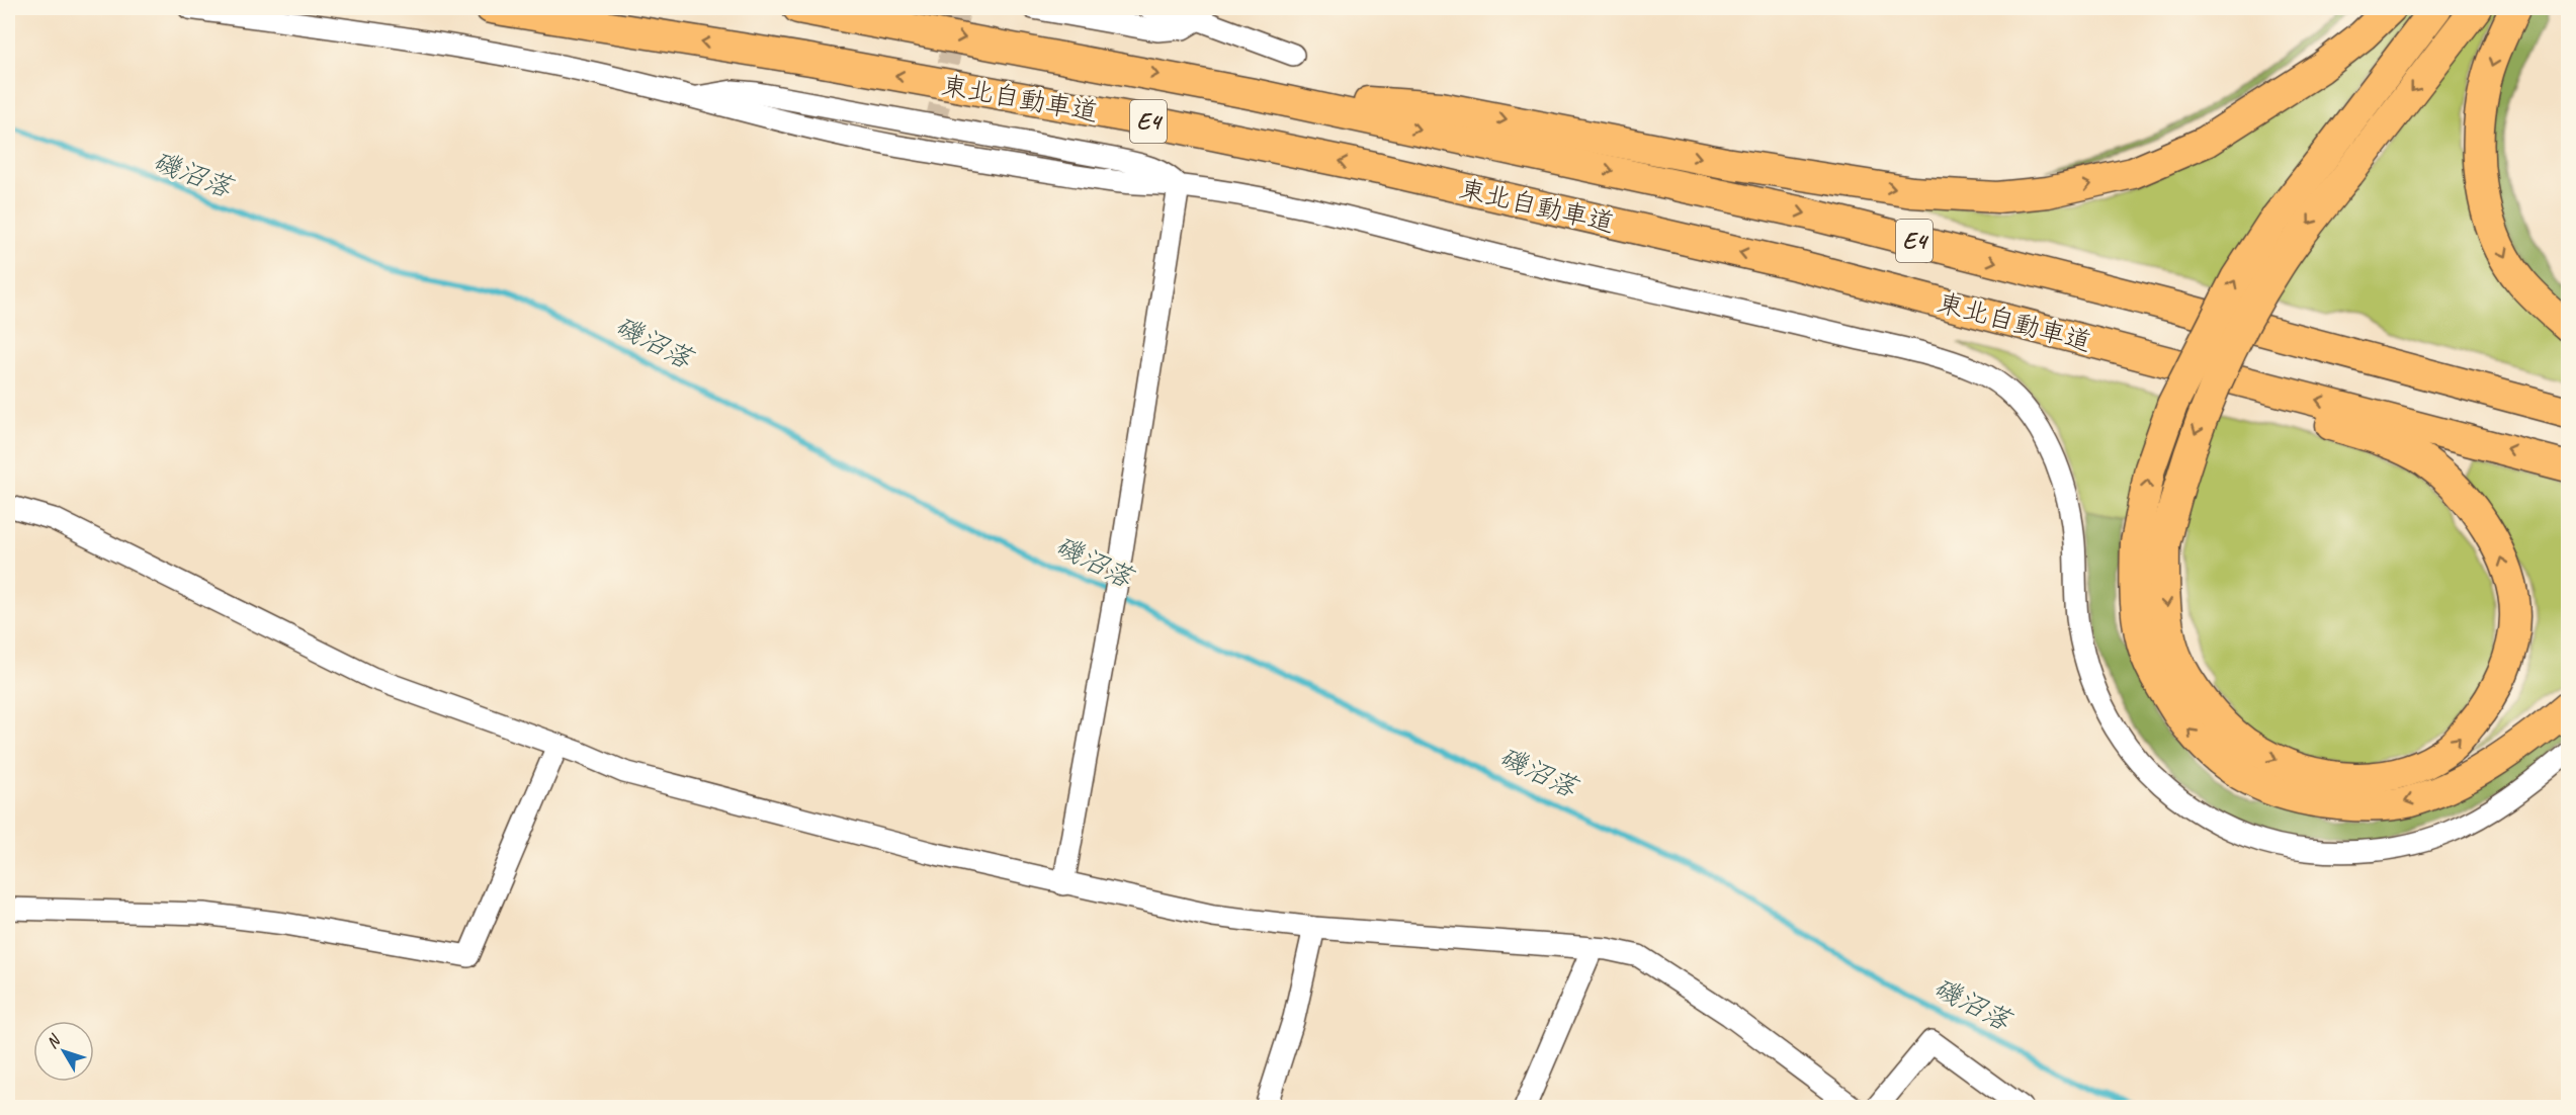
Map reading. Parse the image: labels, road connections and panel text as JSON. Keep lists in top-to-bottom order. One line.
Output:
{"streets":{"highway":["東北自動車道","E4"]},"water":["磯沼落"],"north":"top left"}
